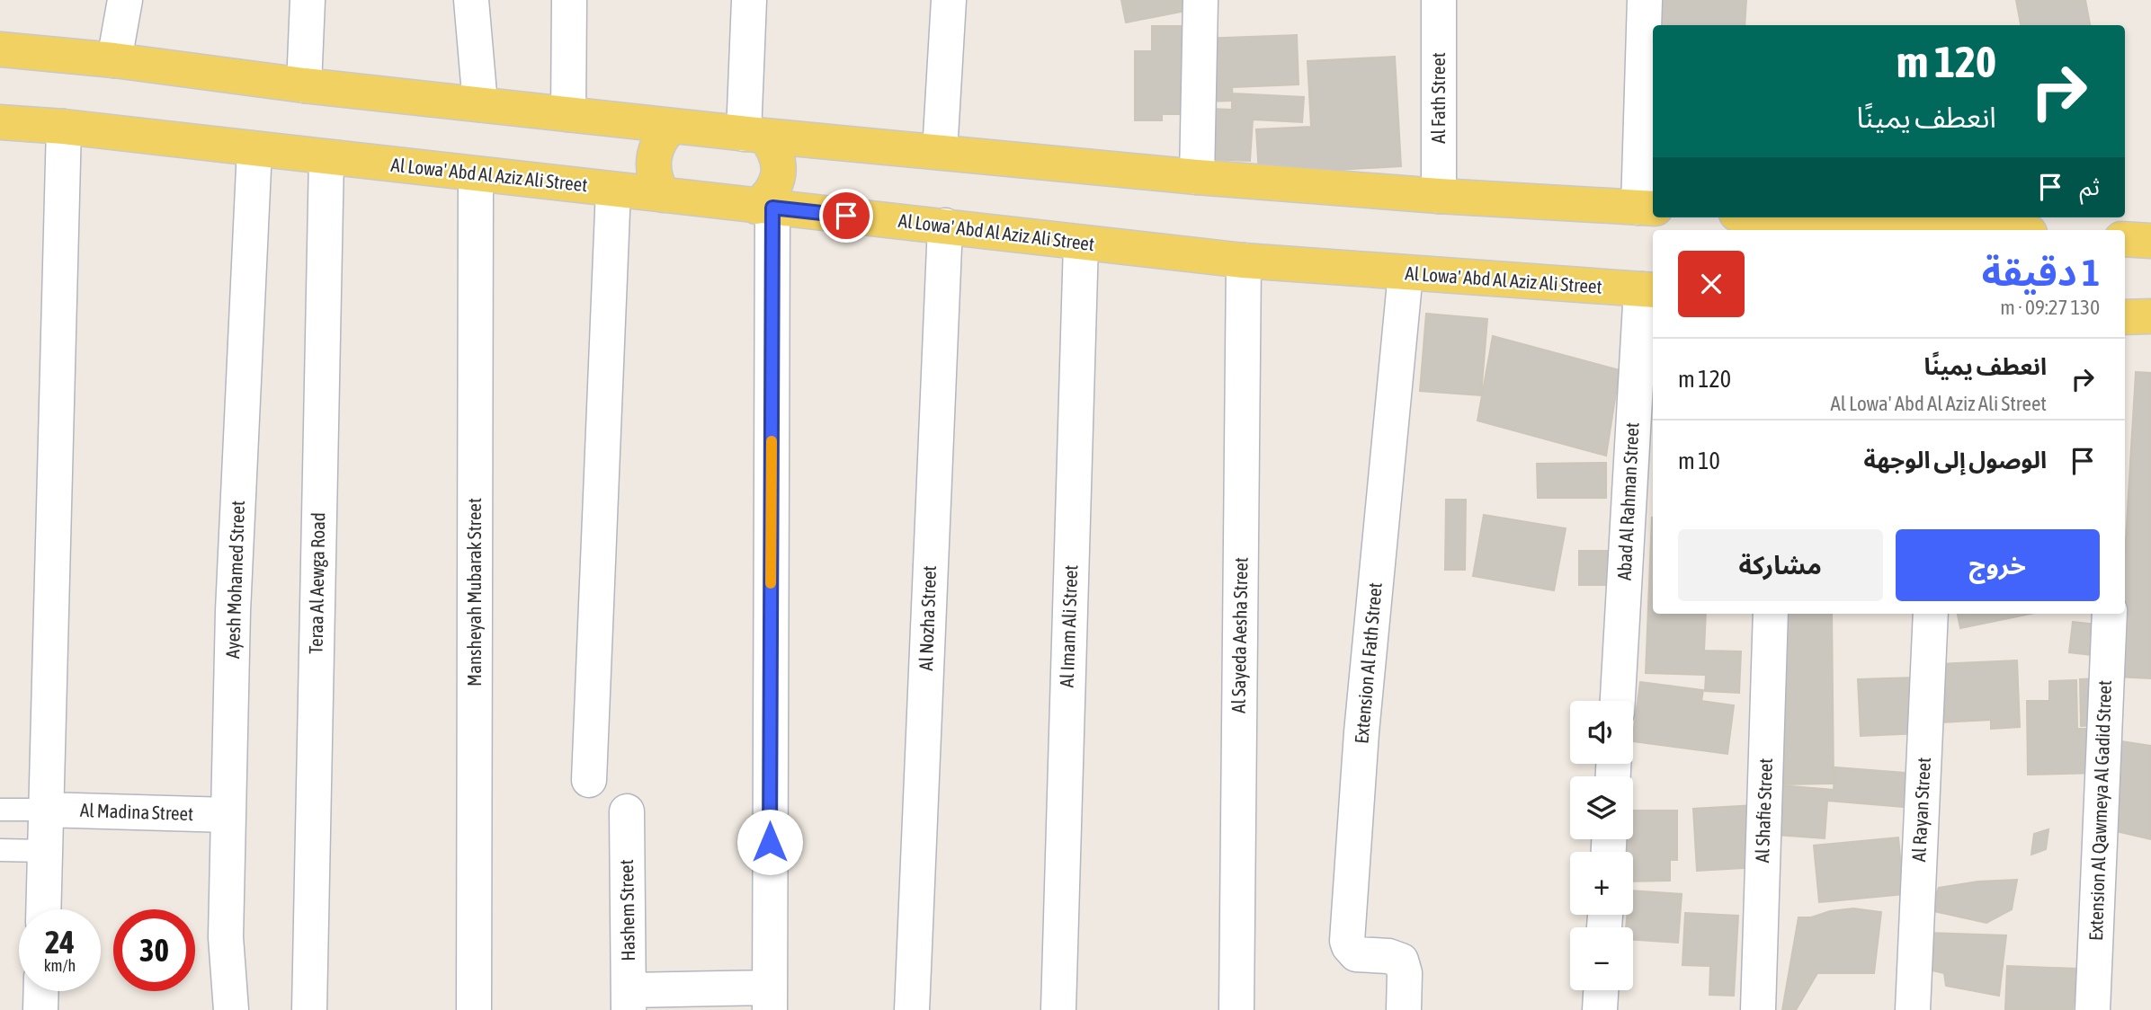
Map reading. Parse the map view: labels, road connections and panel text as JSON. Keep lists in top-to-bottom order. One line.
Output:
{"streets":{"main road":["Al Lowa' Abd Al Aziz Ali Street"],"street":["Al Fath Street","Abad Al Rahman Street","Ayesh Mohamed Street","Teraa Al Aewga Road","Mansheyah Mubarak Street","Al Nozha Street","Al Imam Ali Street","Al Sayeda Aesha Street","Extension Al Fath Street","Al Rayan Street","Al Shafie Street","Extension Al Qawmeya Al Gadid Street","Al Madina Street","Hashem Street"]},"crossings":[["Al Lowa' Abd Al Aziz Ali Street","Abad Al Rahman Street"],["Al Lowa' Abd Al Aziz Ali Street","Ayesh Mohamed Street"],["Al Lowa' Abd Al Aziz Ali Street","Teraa Al Aewga Road"],["Al Lowa' Abd Al Aziz Ali Street","Mansheyah Mubarak Street"],["Al Lowa' Abd Al Aziz Ali Street","Al Nozha Street"],["Al Lowa' Abd Al Aziz Ali Street","Al Imam Ali Street"],["Al Lowa' Abd Al Aziz Ali Street","Al Sayeda Aesha Street"],["Al Lowa' Abd Al Aziz Ali Street","Extension Al Fath Street"],["Ayesh Mohamed Street","Al Madina Street"]],"page":{"turn":["120 m","انعطف يمينًا"],"then":"ثم","heading":["1 دقيقة","130 m · 09:27"],"list":[{"name":"انعطف يمينًا","note":"Al Lowa' Abd Al Aziz Ali Street","value":"120 m"},{"name":"الوصول إلى الوجهة","value":"10 m"}],"buttons":["خروج","مشاركة"],"map_buttons":["+","−"],"speed":"24 km/h","limit":"30"}}
